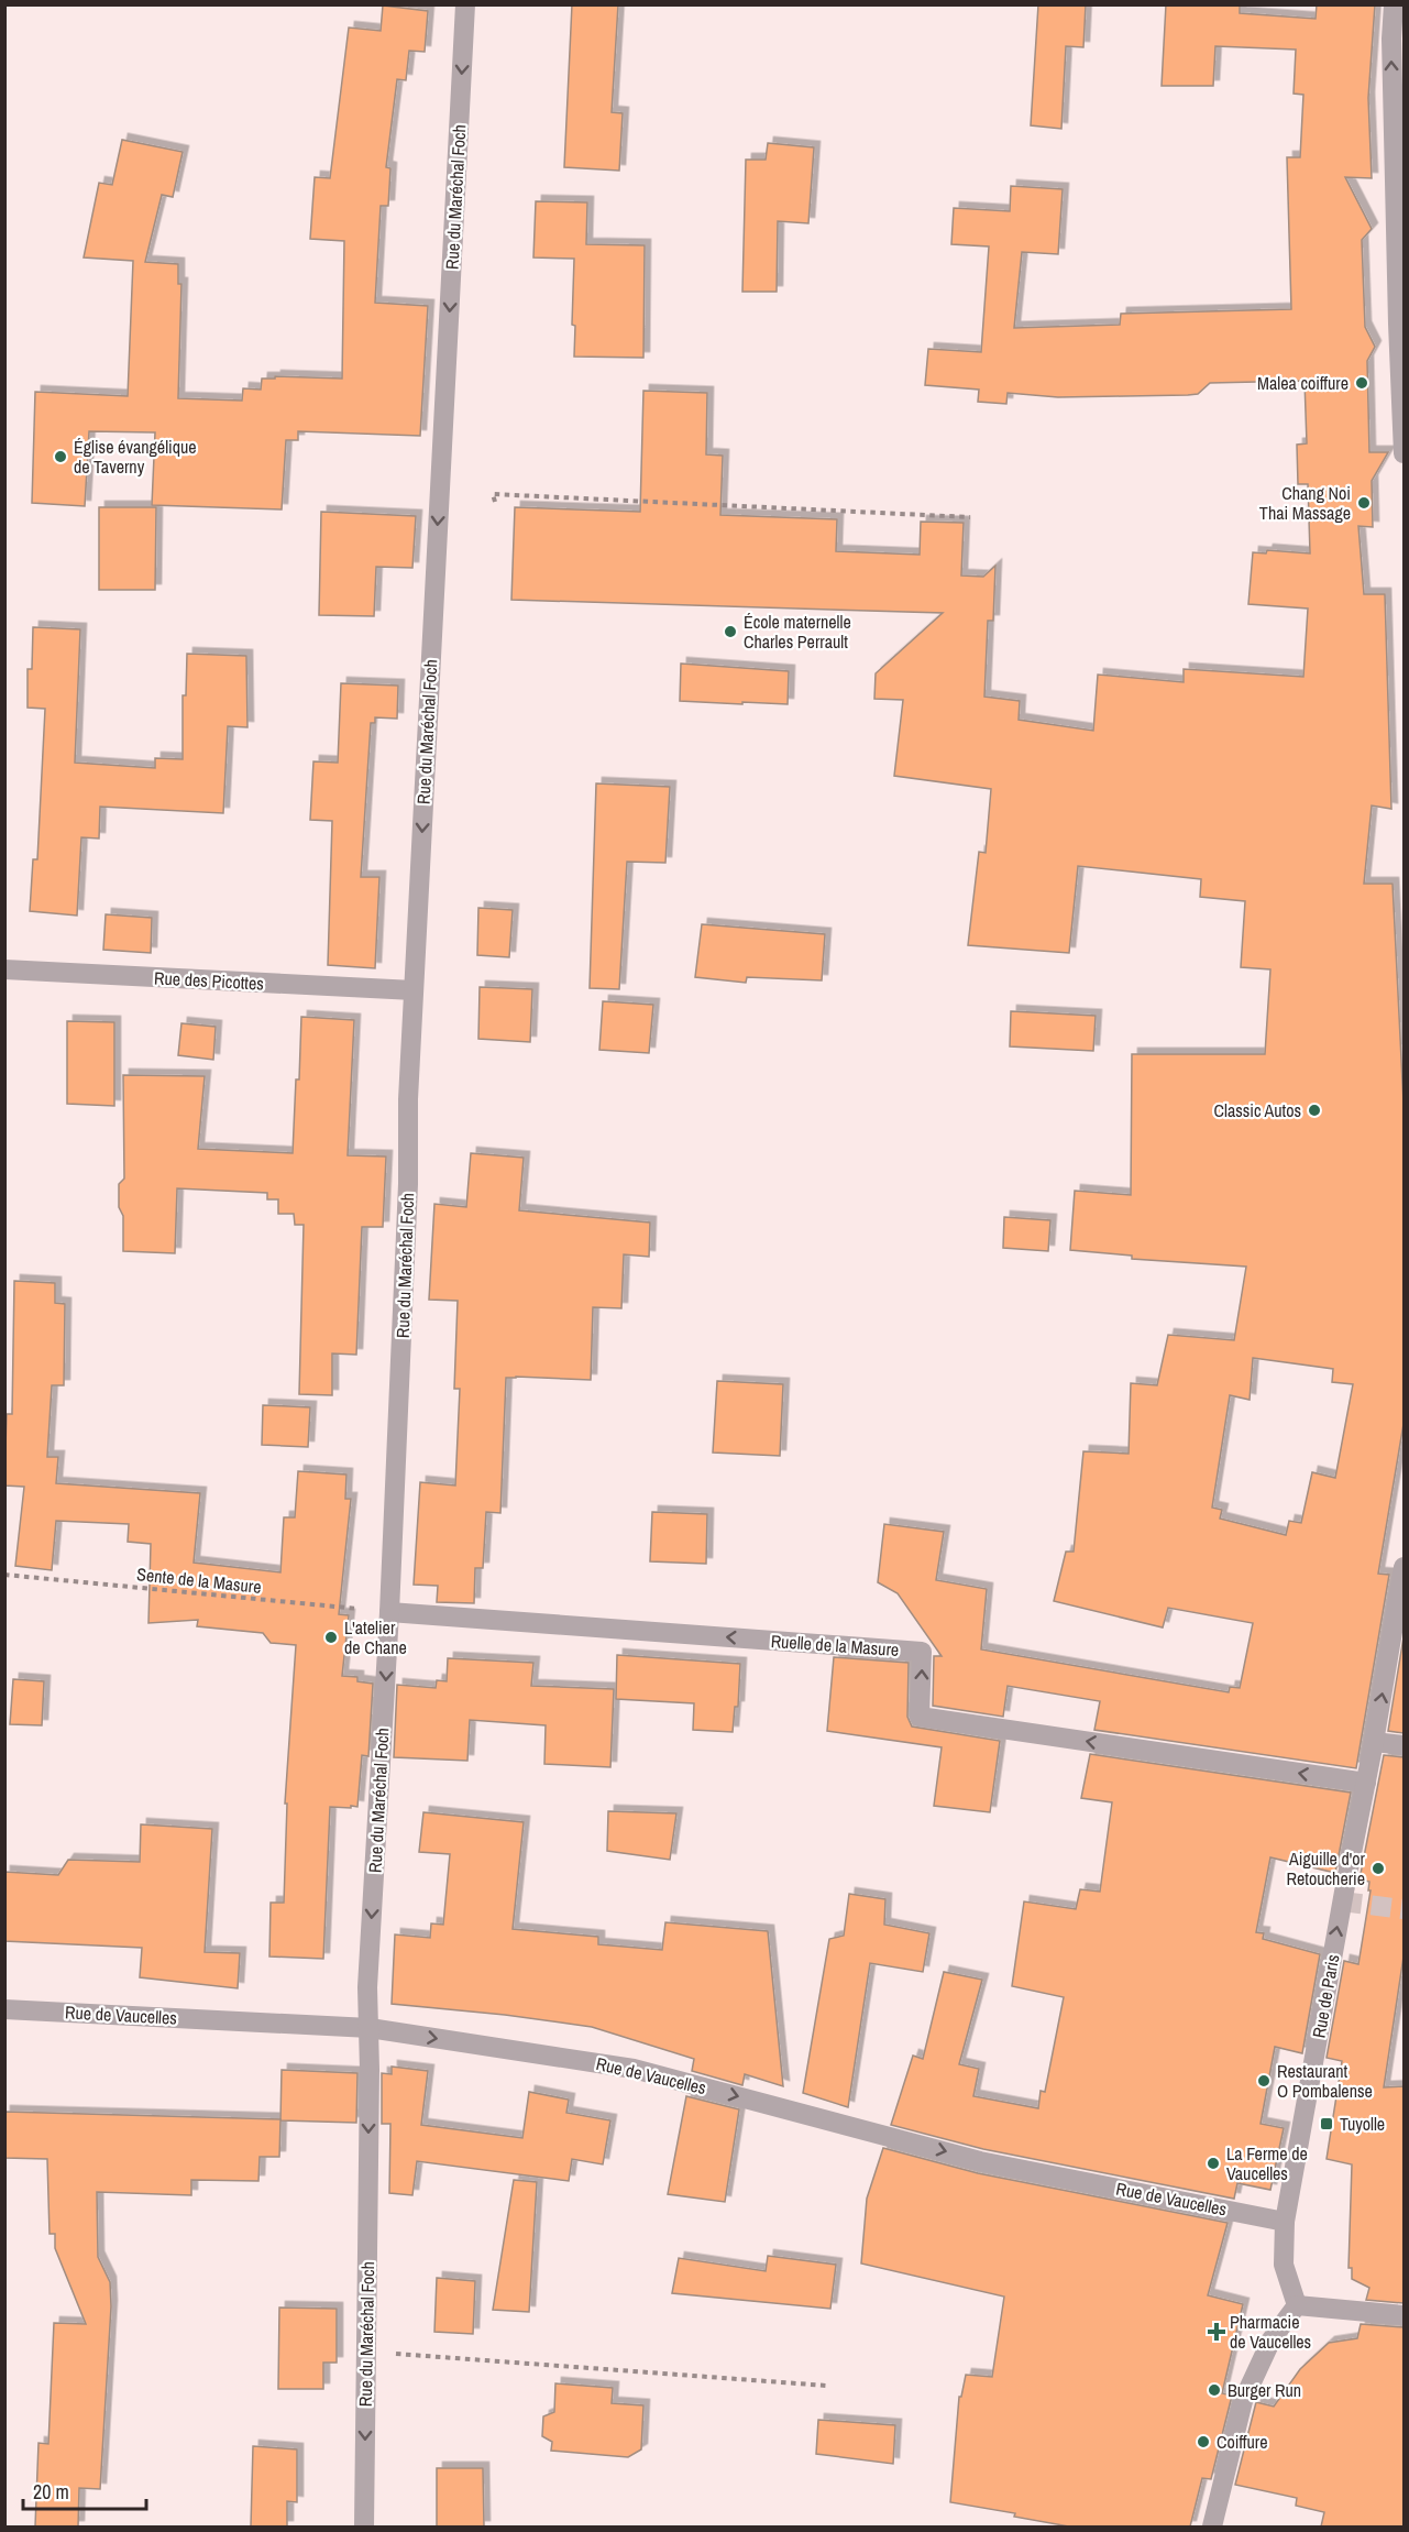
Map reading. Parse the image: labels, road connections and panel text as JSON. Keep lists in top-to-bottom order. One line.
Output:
{"streets":{"street":["Rue du Maréchal Foch","Rue des Picottes","Ruelle de la Masure","Rue de Paris","Rue de Vaucelles"],"path":["Sente de la Masure"]},"crossings":[["Rue du Maréchal Foch","Rue des Picottes"],["Rue du Maréchal Foch","Sente de la Masure"],["Rue du Maréchal Foch","Ruelle de la Masure"],["Rue du Maréchal Foch","Rue de Vaucelles"],["Sente de la Masure","Ruelle de la Masure"],["Ruelle de la Masure","Rue de Paris"],["Rue de Paris","Rue de Vaucelles"]],"one_way":["Rue du Maréchal Foch","Ruelle de la Masure","Rue de Paris","Rue de Vaucelles"],"places":{"other":["Malea coiffure","Église évangélique de Taverny","Chang Noi Thai Massage","École maternelle Charles Perrault","Classic Autos","L'atelier de Chane","Aiguille d'or Retoucherie","Restaurant O Pombalense","La Ferme de Vaucelles","Burger Run","Coiffure"],"transit":["Tuyolle"],"health":["Pharmacie de Vaucelles"]},"scale_bar":"20 m"}
